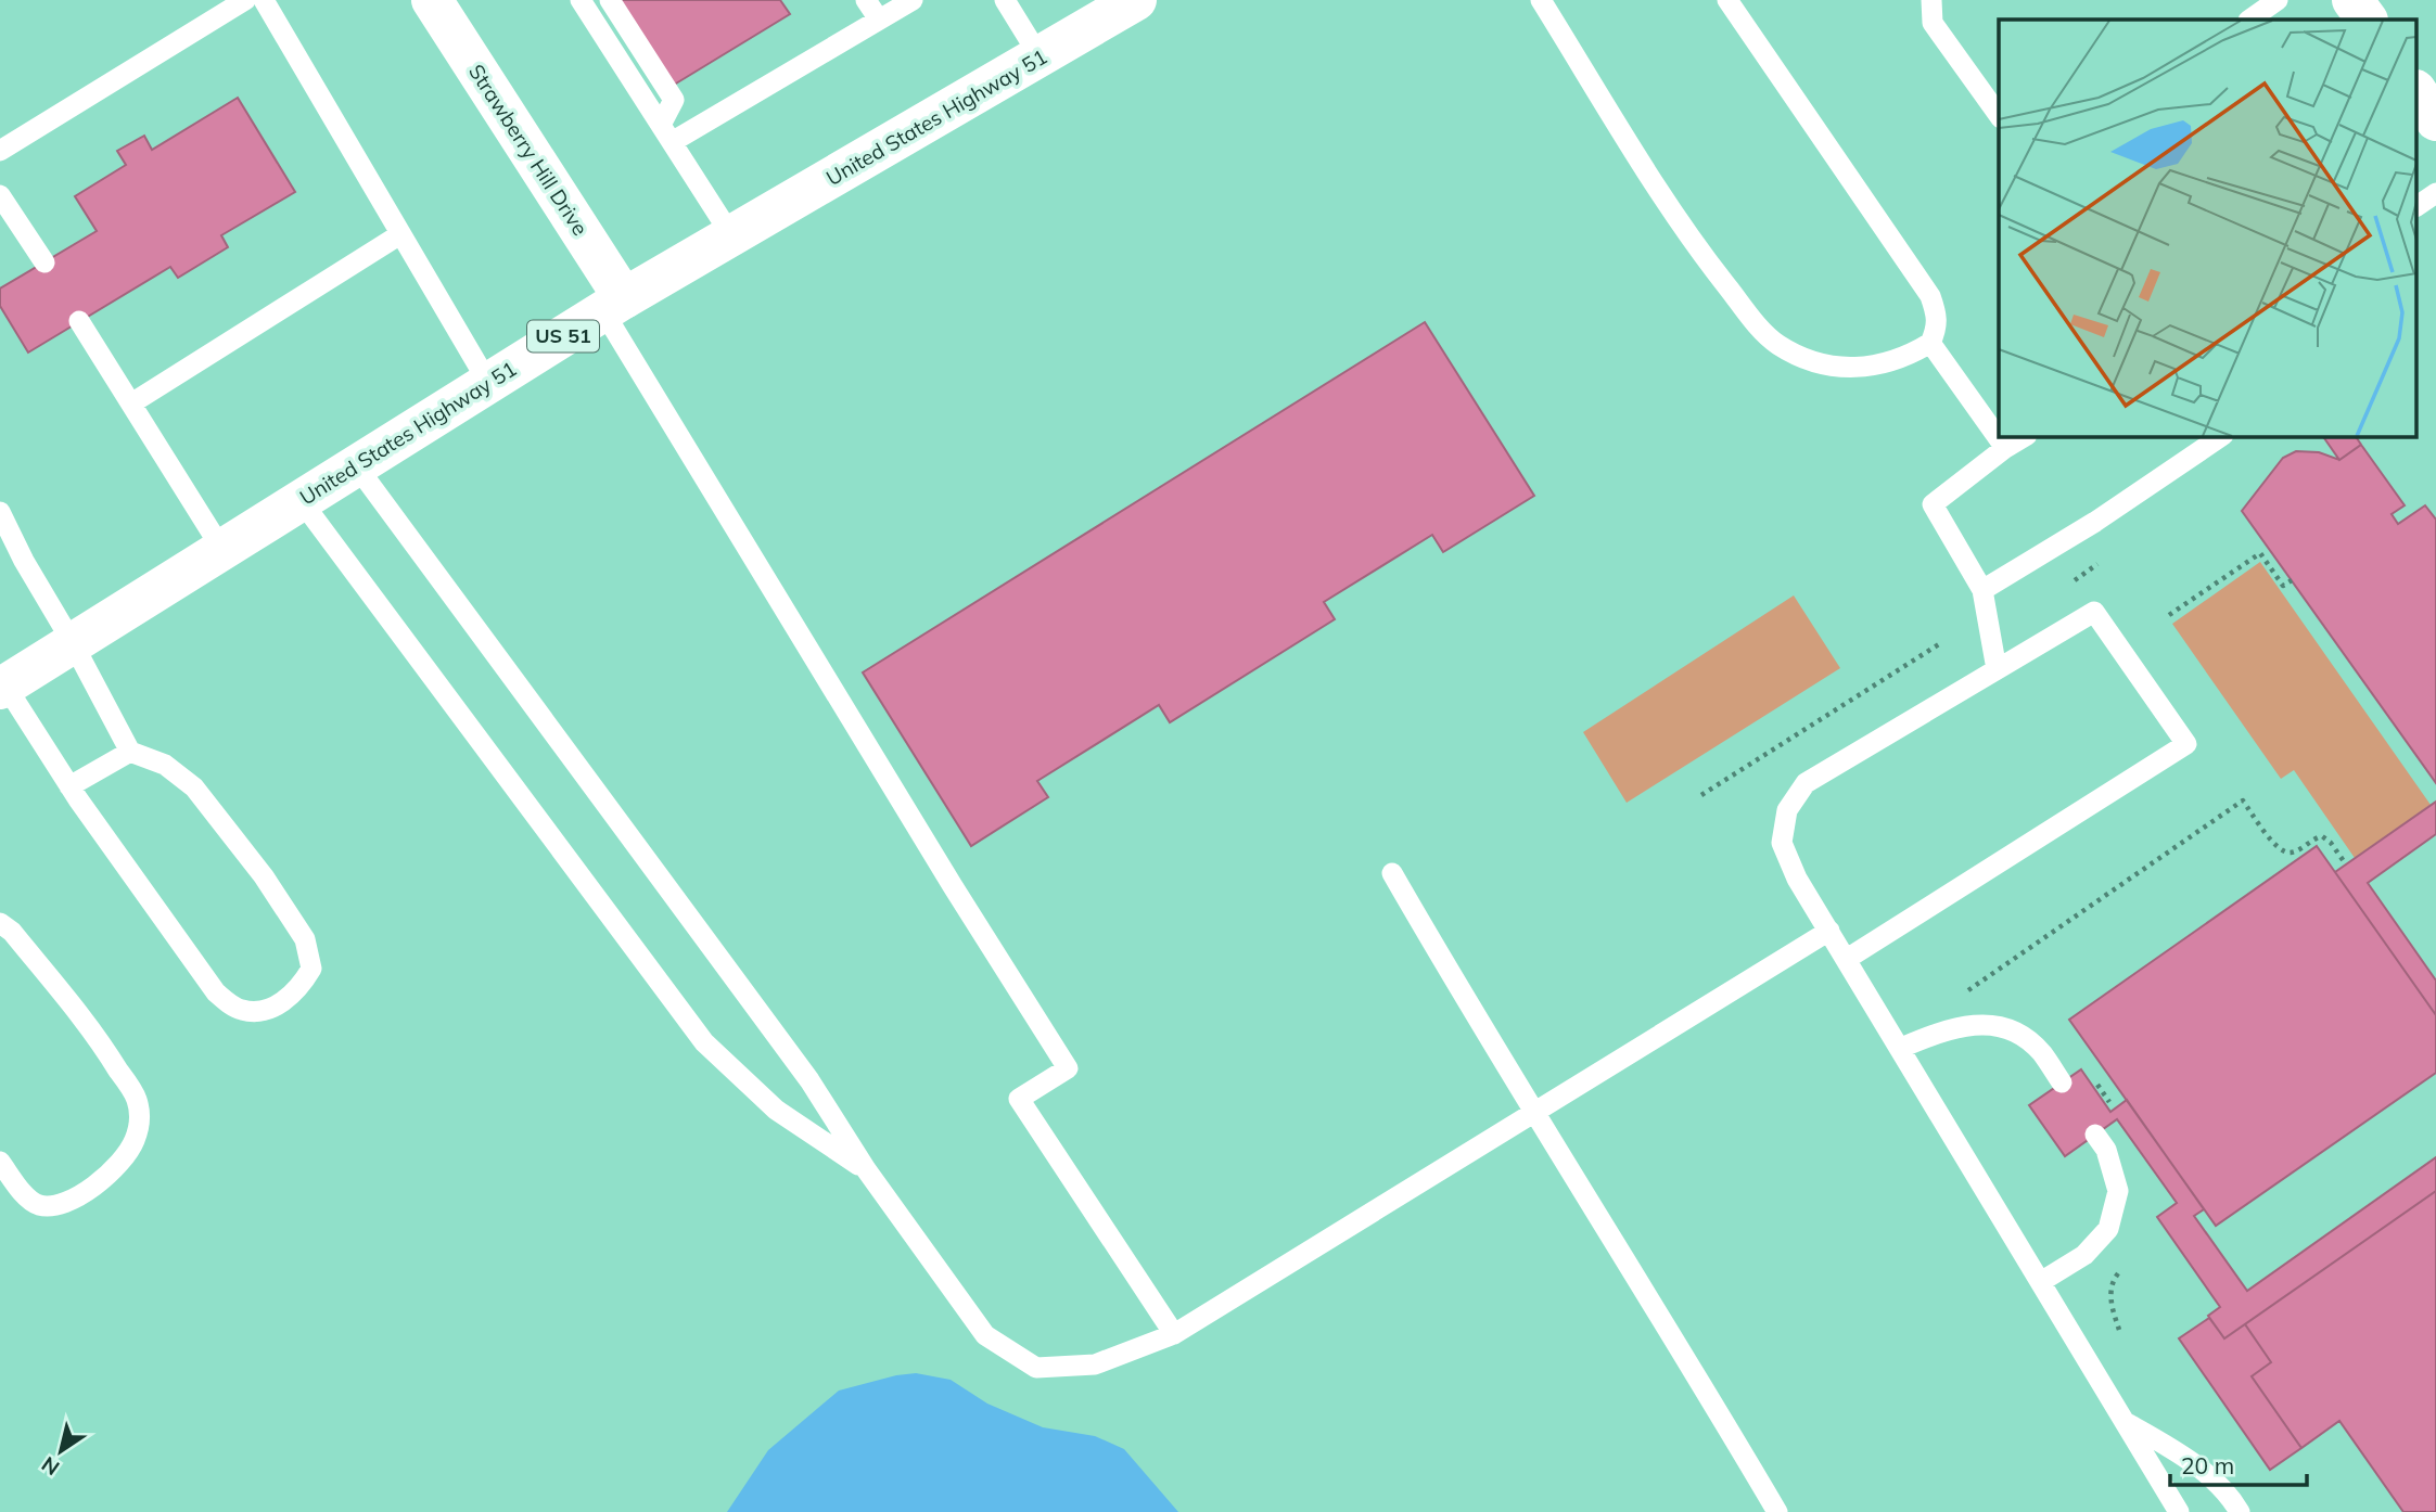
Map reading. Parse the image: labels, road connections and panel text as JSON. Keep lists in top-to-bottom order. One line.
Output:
{"streets":{"main road":["United States Highway 51","Strawberry Hill Drive","US 51"]},"crossings":[["United States Highway 51","Strawberry Hill Drive"]],"scale_bar":"20 m","north":"bottom left"}
